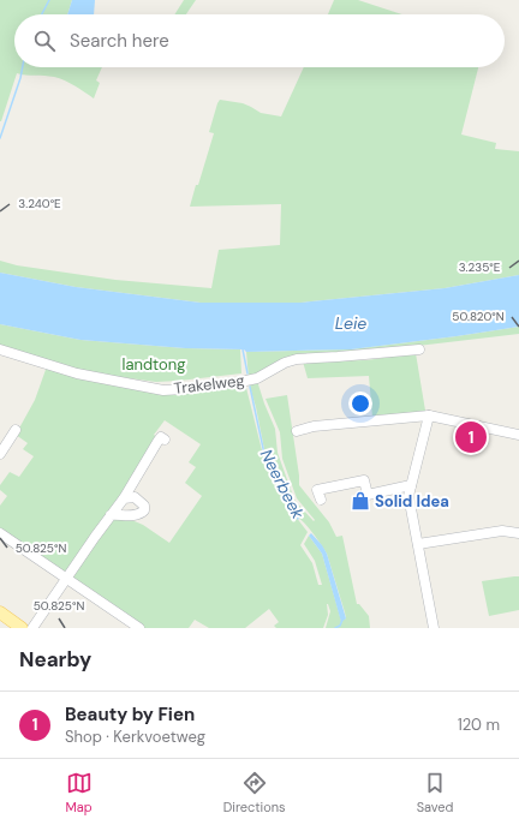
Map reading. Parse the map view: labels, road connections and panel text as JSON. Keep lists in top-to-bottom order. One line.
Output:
{"streets":{"street":["Trakelweg"]},"water":["Leie","Neerbeek"],"parks":["landtong"],"places":{"shop":["Solid Idea"]},"page":{"search":"Search here","pins":"1","heading":"Nearby","list":[{"mark":"1","name":"Beauty by Fien","note":"Shop · Kerkvoetweg","value":"120 m"}],"nav":["Map","Directions","Saved"]},"coordinates":["3.240°E","3.235°E","50.820°N","50.825°N"]}
